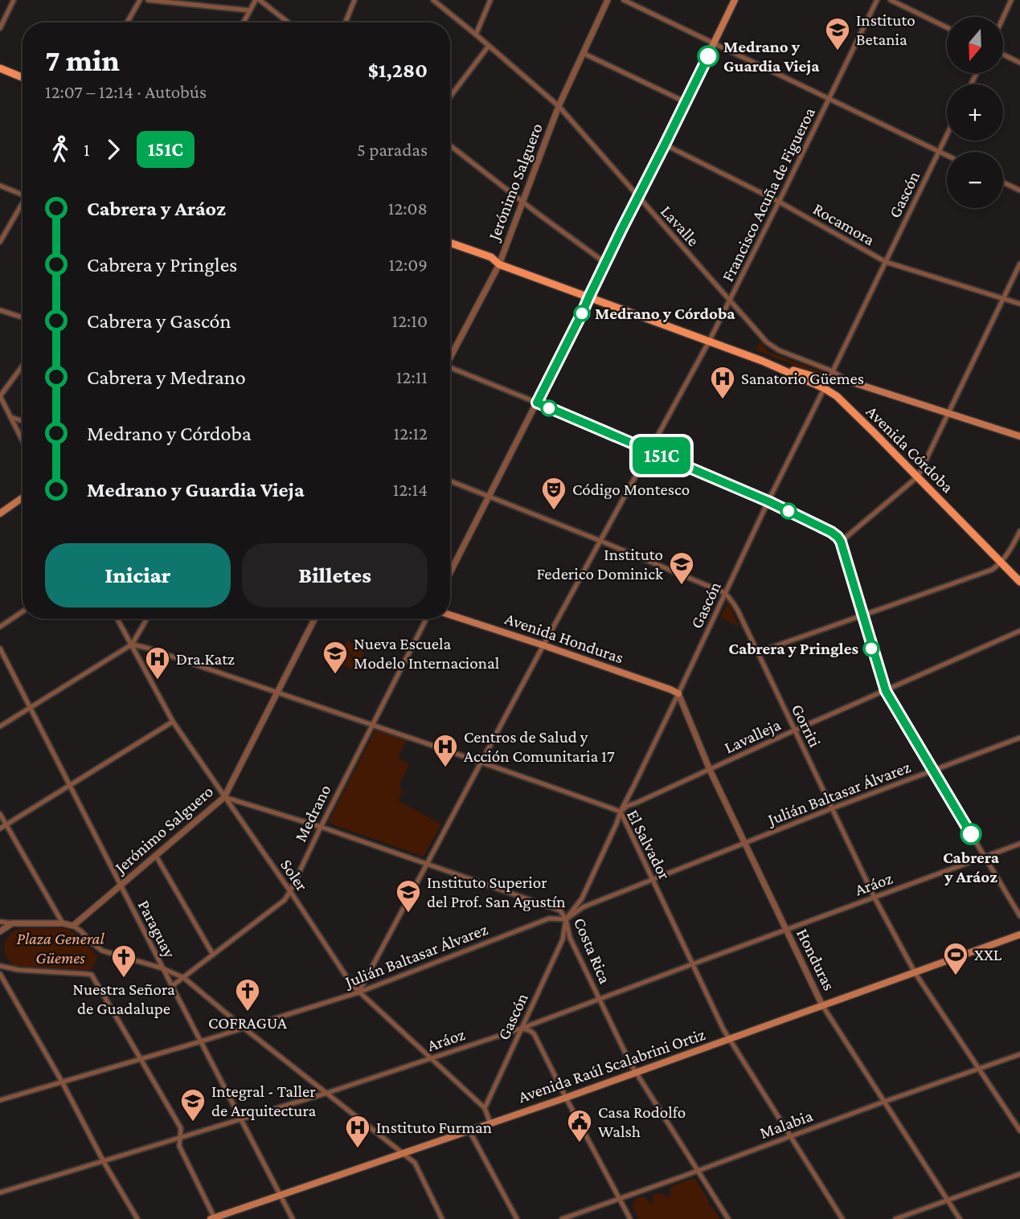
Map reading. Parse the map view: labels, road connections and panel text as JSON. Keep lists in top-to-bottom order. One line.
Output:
{"streets":{"main road":["Avenida Córdoba","Avenida Honduras","Avenida Raúl Scalabrini Ortiz"],"street":["Jerónimo Salguero","Francisco Acuña de Figueroa","Gascón","Rocamora","Lavalle","Gorriti","Lavalleja","Julián Baltasar Álvarez","Medrano","El Salvador","Soler","Aráoz","Paraguay","Costa Rica","Honduras","Malabia"]},"crossings":[["Jerónimo Salguero","Lavalle"],["Jerónimo Salguero","Avenida Córdoba"],["Jerónimo Salguero","El Salvador"],["Jerónimo Salguero","Soler"],["Jerónimo Salguero","Paraguay"],["Jerónimo Salguero","Costa Rica"],["Francisco Acuña de Figueroa","Rocamora"],["Francisco Acuña de Figueroa","Lavalle"],["Francisco Acuña de Figueroa","Avenida Córdoba"],["Francisco Acuña de Figueroa","Avenida Honduras"],["Francisco Acuña de Figueroa","Julián Baltasar Álvarez"],["Francisco Acuña de Figueroa","El Salvador"],["Francisco Acuña de Figueroa","Soler"],["Francisco Acuña de Figueroa","Costa Rica"],["Gascón","Rocamora"],["Gascón","Lavalle"],["Gascón","Avenida Córdoba"],["Gascón","Avenida Honduras"],["Gascón","Gorriti"],["Gascón","Lavalleja"],["Gascón","Julián Baltasar Álvarez"],["Gascón","El Salvador"],["Gascón","Soler"],["Gascón","Aráoz"],["Gascón","Costa Rica"],["Gascón","Honduras"],["Avenida Honduras","Honduras"],["Gorriti","Lavalleja"],["Gorriti","Julián Baltasar Álvarez"],["Gorriti","Aráoz"],["Gorriti","Avenida Raúl Scalabrini Ortiz"],["Gorriti","Malabia"],["Lavalleja","El Salvador"],["Lavalleja","Honduras"],["Julián Baltasar Álvarez","El Salvador"],["Julián Baltasar Álvarez","Soler"],["Julián Baltasar Álvarez","Paraguay"],["Julián Baltasar Álvarez","Costa Rica"],["Julián Baltasar Álvarez","Honduras"],["Medrano","El Salvador"],["Medrano","Soler"],["Medrano","Paraguay"],["Medrano","Costa Rica"],["El Salvador","Soler"],["El Salvador","Aráoz"],["El Salvador","Avenida Raúl Scalabrini Ortiz"],["El Salvador","Malabia"],["Soler","Aráoz"],["Soler","Costa Rica"],["Soler","Avenida Raúl Scalabrini Ortiz"],["Aráoz","Paraguay"],["Aráoz","Costa Rica"],["Aráoz","Honduras"],["Paraguay","Avenida Raúl Scalabrini Ortiz"],["Costa Rica","Avenida Raúl Scalabrini Ortiz"],["Costa Rica","Malabia"],["Honduras","Avenida Raúl Scalabrini Ortiz"],["Honduras","Malabia"]],"parks":["Plaza General Güemes"],"places":{"school or university":["Instituto Betania","Instituto Federico Dominick","Nueva Escuela Modelo Internacional","Instituto Superior del Prof. San Agustín","Integral - Taller de Arquitectura"],"other":["Medrano y Guardia Vieja","Medrano y Córdoba","Cabrera y Pringles","Cabrera y Aráoz"],"hospital":["Sanatorio Güemes","Dra.Katz","Centros de Salud y Acción Comunitaria 17","Instituto Furman"],"theatre":["Código Montesco"],"sports":["XXL"],"church":["Nuestra Señora de Guadalupe","COFRAGUA"],"public building":["Casa Rodolfo Walsh"]},"lines":["bus line 151C"],"north":"bottom","page":{"on_map":"151C","map_buttons":["+","−"],"heading":["7 min","12:07 – 12:14 · Autobús","$1,280"],"legs":["1","151C","5 paradas"],"list":[{"name":"Cabrera y Aráoz","value":"12:08"},{"name":"Cabrera y Pringles","value":"12:09"},{"name":"Cabrera y Gascón","value":"12:10"},{"name":"Cabrera y Medrano","value":"12:11"},{"name":"Medrano y Córdoba","value":"12:12"},{"name":"Medrano y Guardia Vieja","value":"12:14"}],"buttons":["Iniciar","Billetes"]}}
